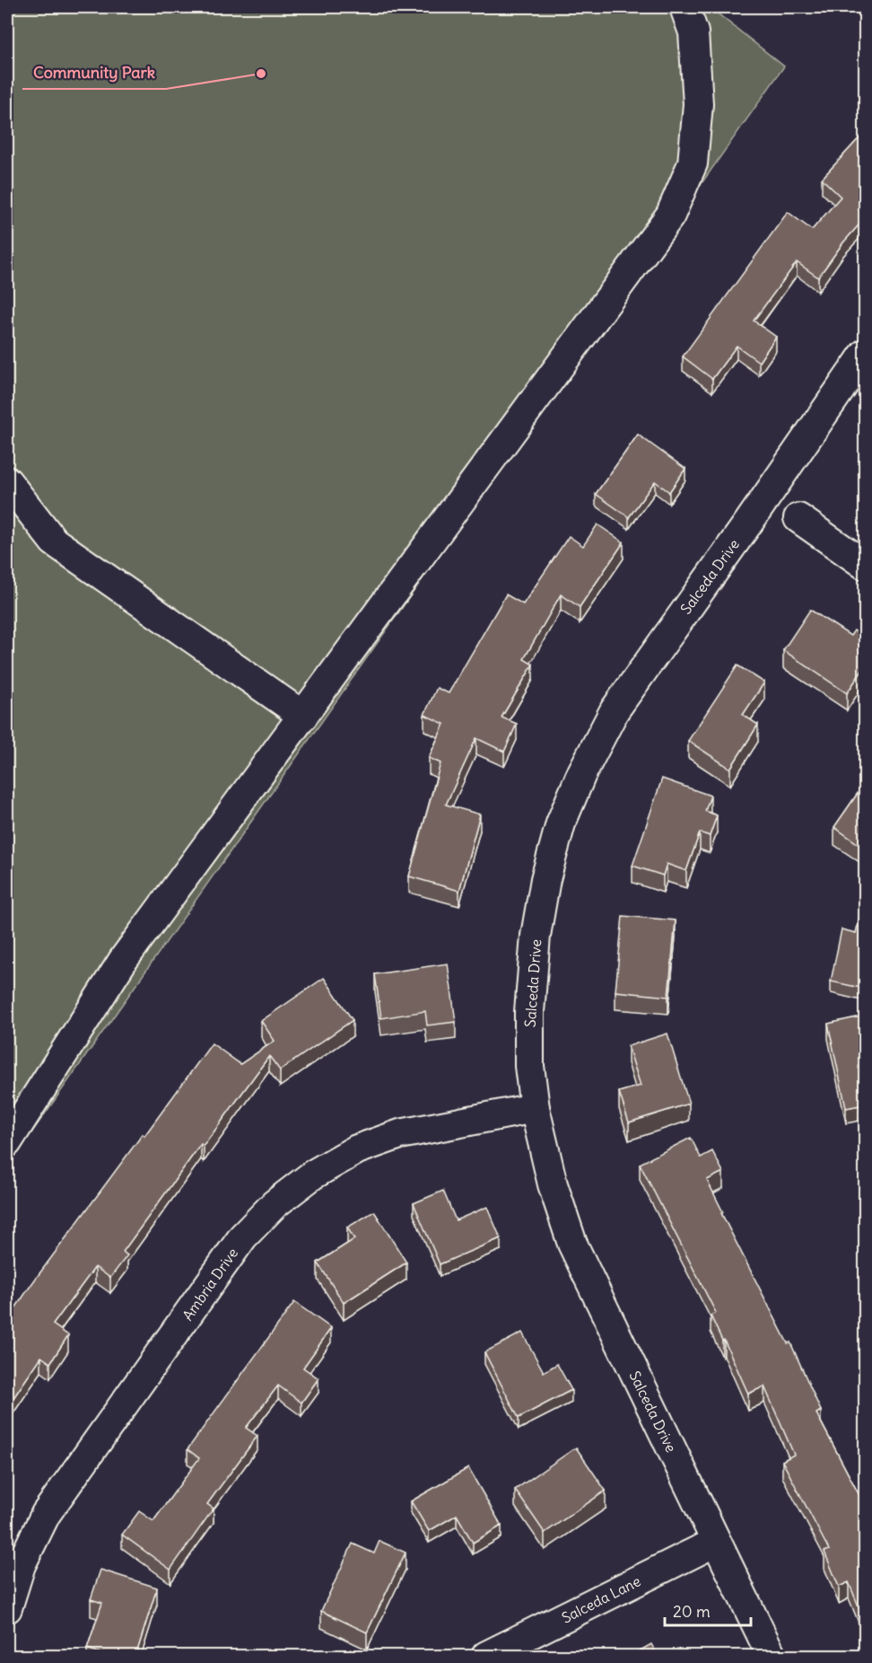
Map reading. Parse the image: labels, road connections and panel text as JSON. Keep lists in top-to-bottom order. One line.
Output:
{"streets":{"street":["Salceda Drive","Ambria Drive","Salceda Lane"]},"crossings":[["Salceda Drive","Ambria Drive"],["Salceda Drive","Salceda Lane"]],"places":["Community Park"],"scale_bar":"20 m"}
